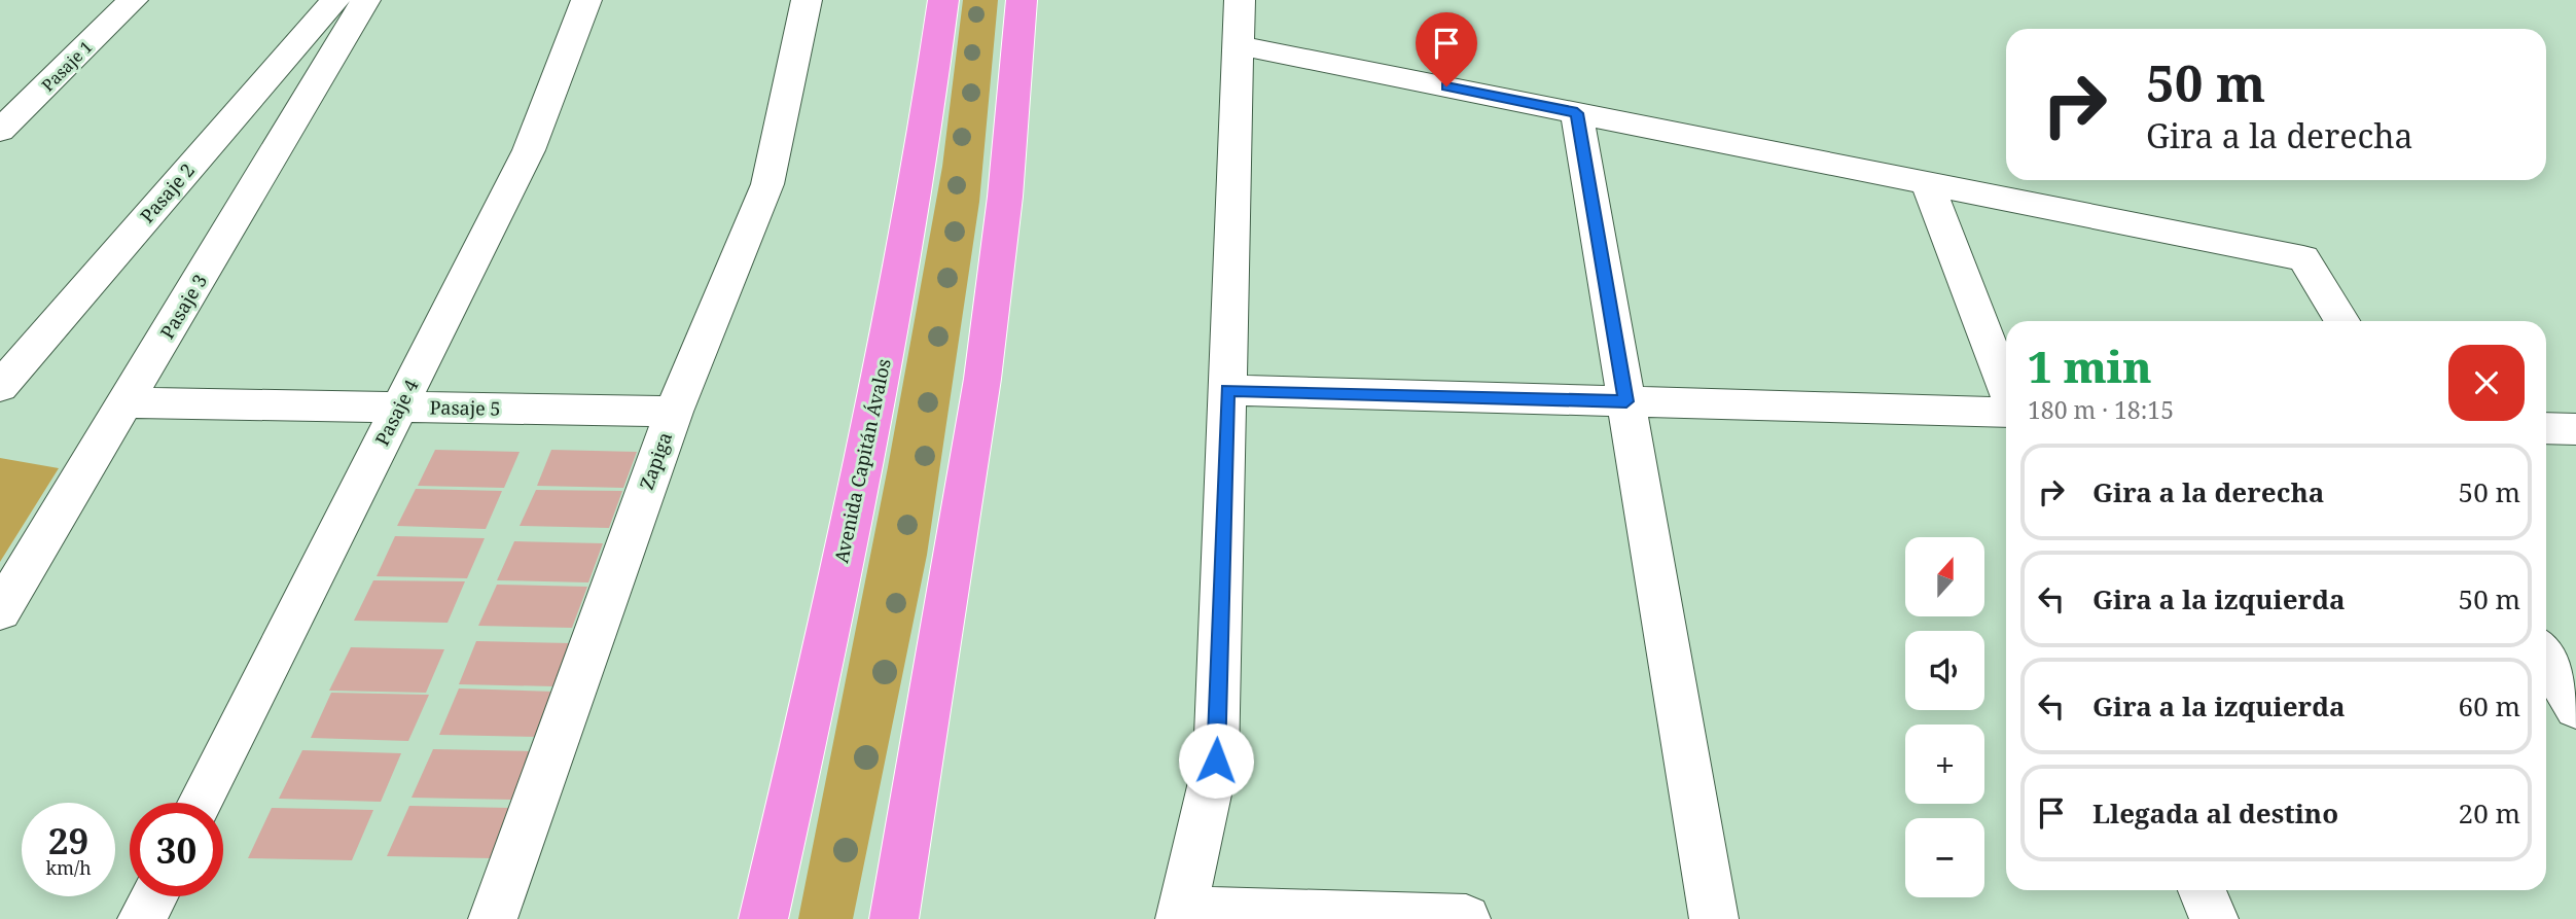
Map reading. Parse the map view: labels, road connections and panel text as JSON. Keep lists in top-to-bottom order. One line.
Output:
{"streets":{"highway":["Avenida Capitán Ávalos"],"street":["Pasaje 1","Pasaje 2","Pasaje 3","Pasaje 5","Pasaje 4","Zapiga"]},"crossings":[["Pasaje 3","Pasaje 5"],["Pasaje 5","Pasaje 4"],["Pasaje 5","Zapiga"]],"north":"top","page":{"turn":["50 m","Gira a la derecha"],"heading":["1 min","180 m · 18:15"],"list":[{"name":"Gira a la derecha","value":"50 m"},{"name":"Gira a la izquierda","value":"50 m"},{"name":"Gira a la izquierda","value":"60 m"},{"name":"Llegada al destino","value":"20 m"}],"map_buttons":["+","−"],"speed":"29 km/h","limit":"30"}}
